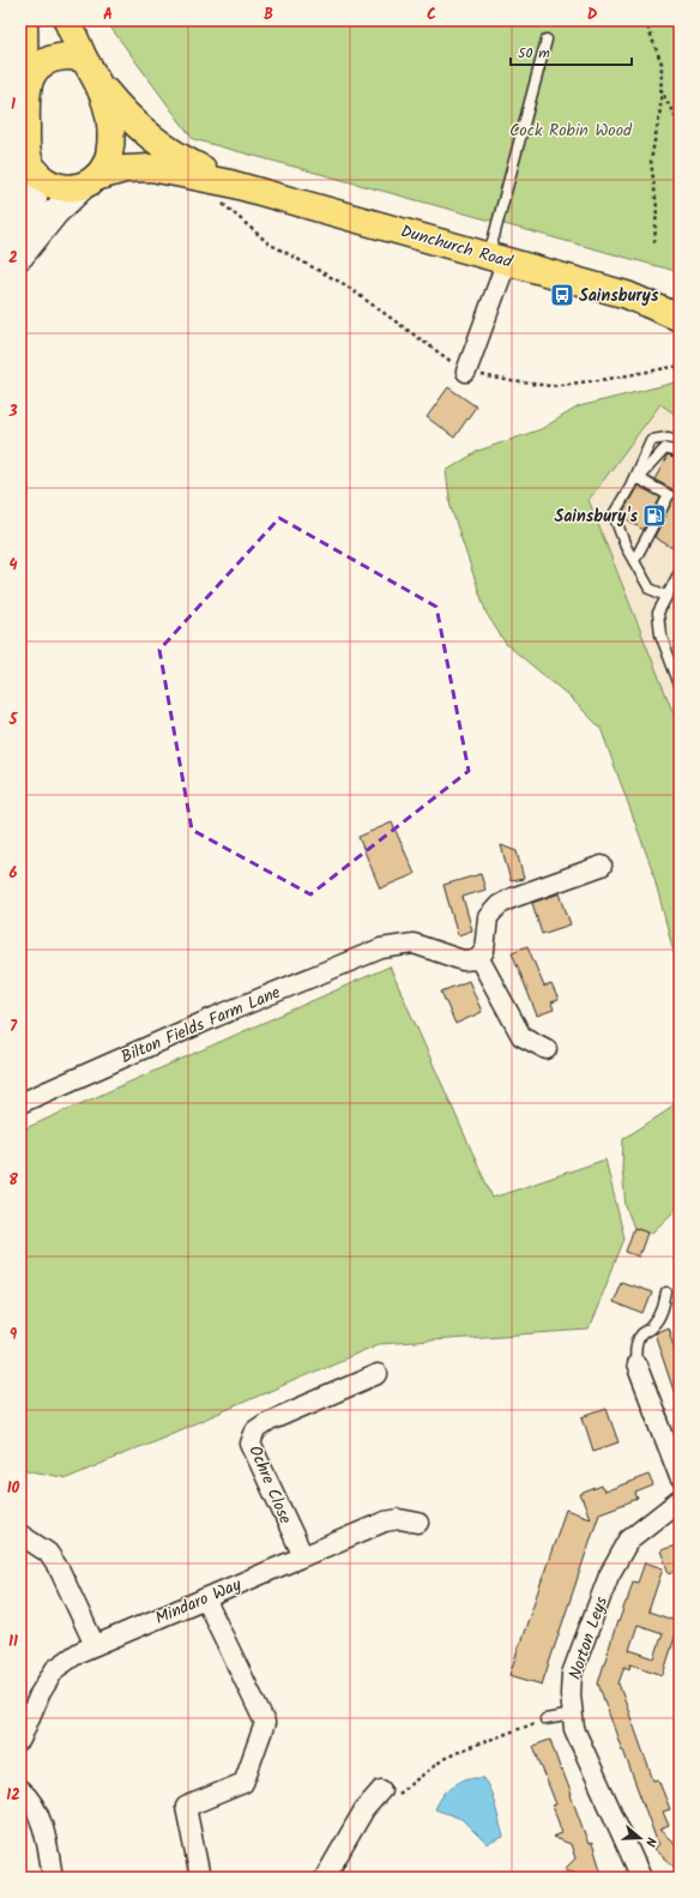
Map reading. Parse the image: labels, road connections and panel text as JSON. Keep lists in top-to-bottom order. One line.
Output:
{"streets":{"main road":["Dunchurch Road"],"street":["Bilton Fields Farm Lane","Ochre Close","Mindaro Way","Norton Leys"]},"crossings":[["Ochre Close","Mindaro Way"]],"parks":["Cock Robin Wood"],"places":{"bus stop":["Sainsburys"],"fuel station":["Sainsbury's"]},"scale_bar":"50 m","north":"right","grid":{"columns":["A","B","C","D"],"rows":["1","2","3","4","5","6","7","8","9","10","11","12"]}}
